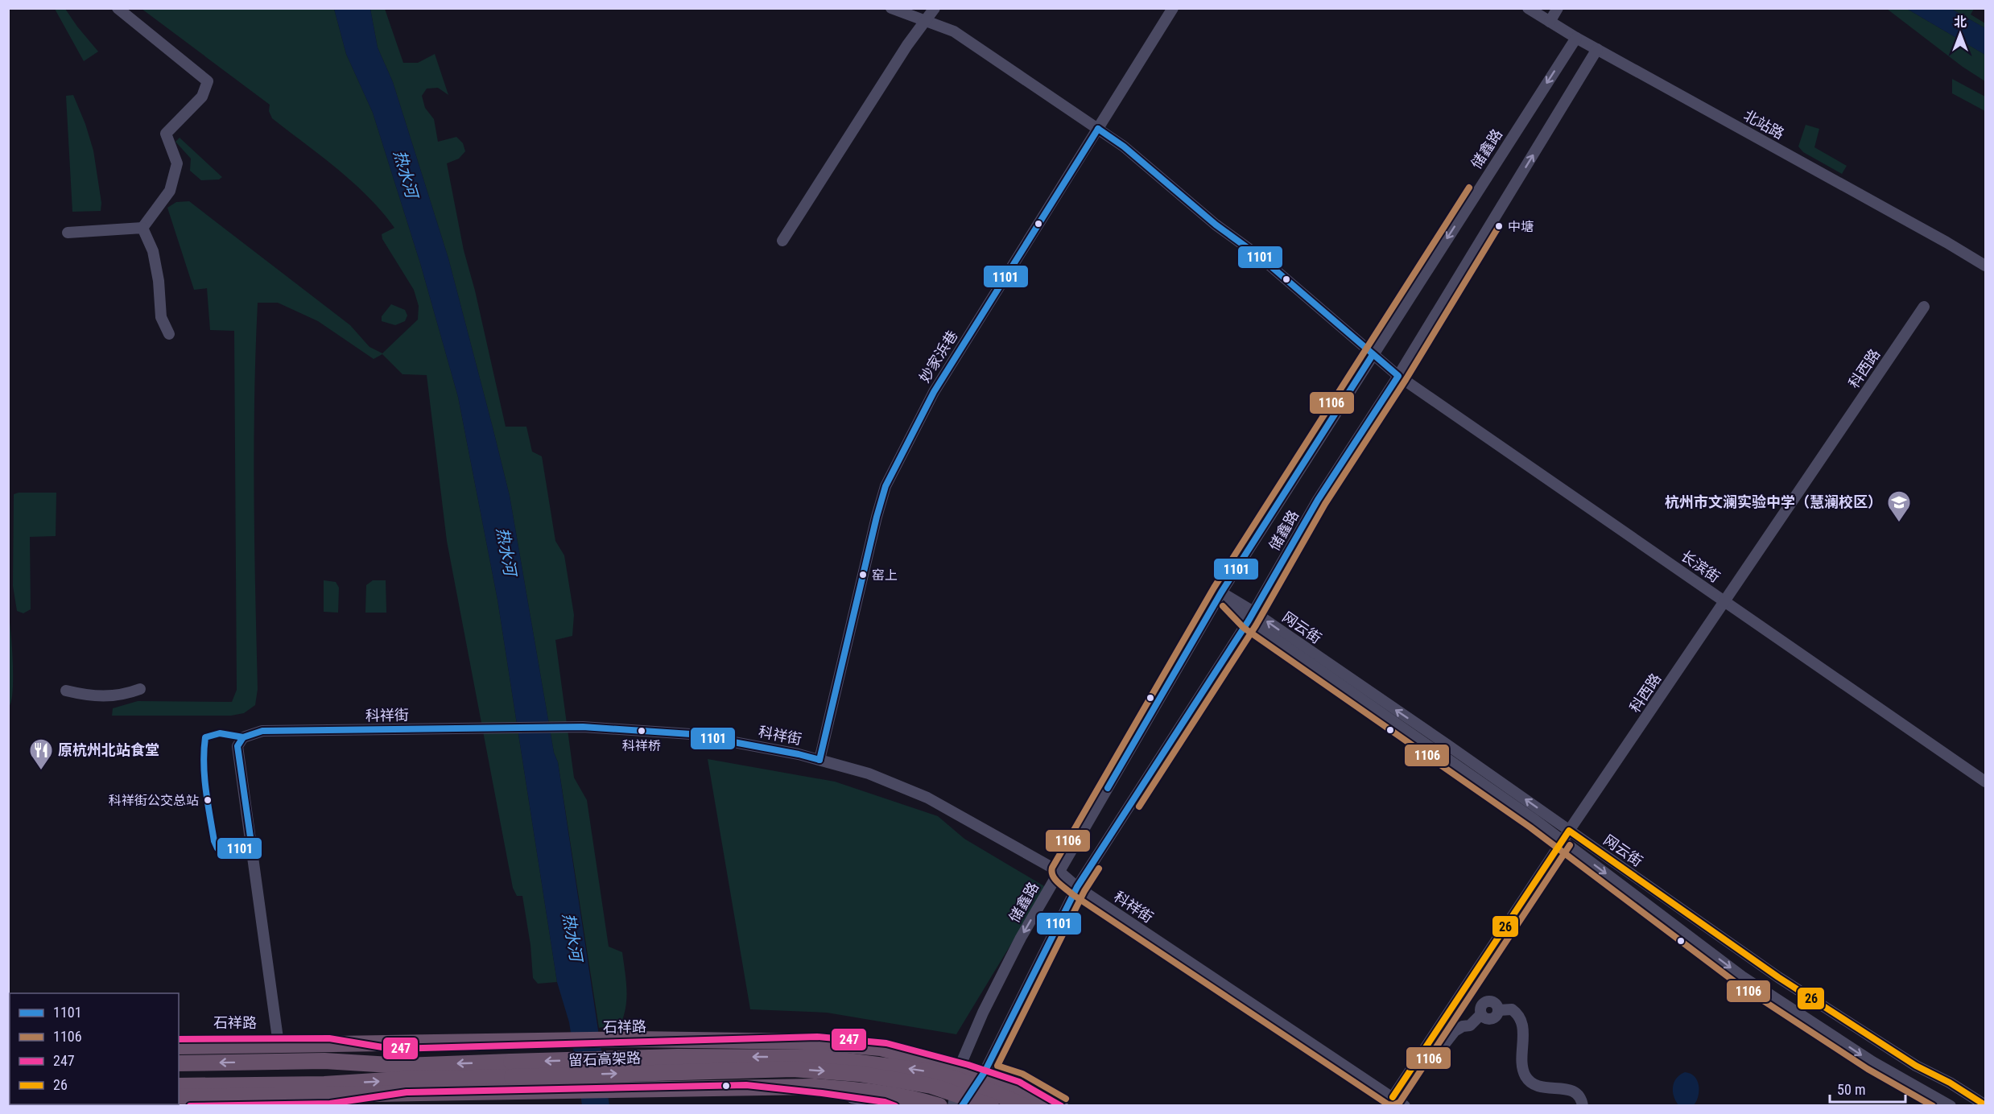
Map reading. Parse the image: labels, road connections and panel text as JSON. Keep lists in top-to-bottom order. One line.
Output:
{"streets":{"highway":["留石高架路"],"main road":["石祥路"],"street":["北站路","储鑫路","妙家浜巷","科西路","长滨街","网云街","科祥街"]},"crossings":[["北站路","储鑫路"],["储鑫路","长滨街"],["储鑫路","网云街"],["储鑫路","科祥街"],["储鑫路","石祥路"],["妙家浜巷","长滨街"],["妙家浜巷","科祥街"],["科西路","长滨街"],["科西路","网云街"],["科西路","科祥街"],["科祥街","石祥路"]],"water":["热水河"],"places":{"other":["中塘","窑上","科祥桥","科祥街公交总站"],"school or university":["杭州市文澜实验中学（慧澜校区）"],"restaurant":["原杭州北站食堂"]},"lines":["transit line 1101","transit line 1106","transit line 26","transit line 247"],"legend":["1101","1106","247","26"],"scale_bar":"50 m","north":"top"}
